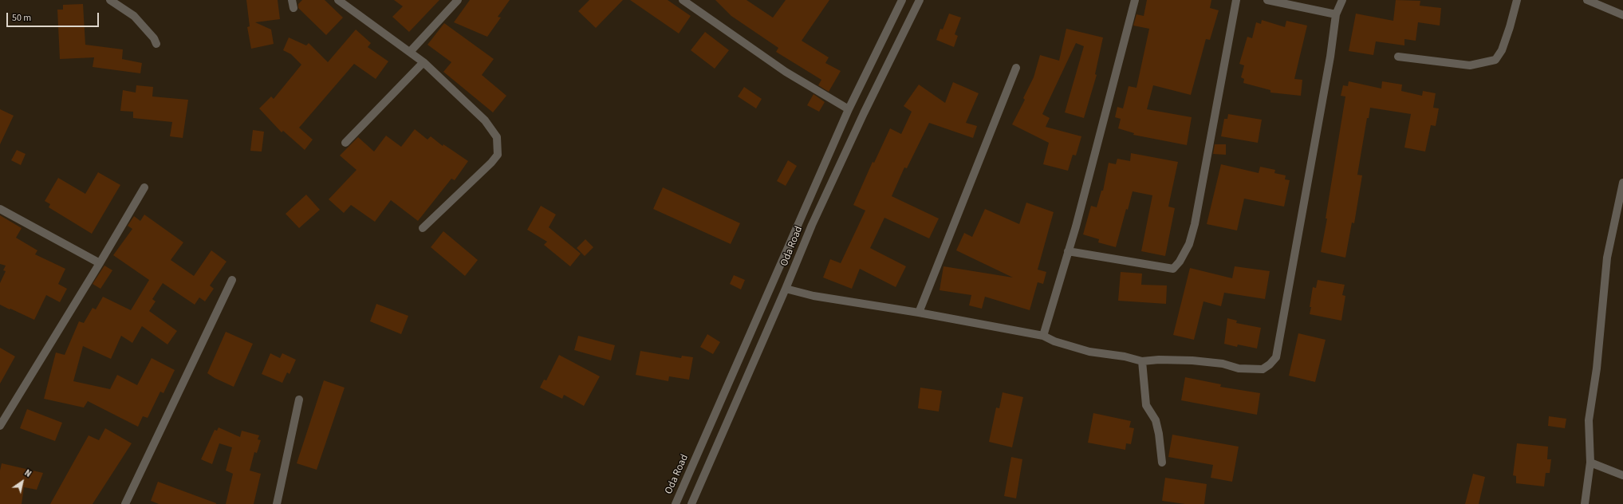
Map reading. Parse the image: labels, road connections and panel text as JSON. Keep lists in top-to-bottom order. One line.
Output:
{"streets":{"street":["Oda Road"]},"scale_bar":"50 m","north":"top right"}
